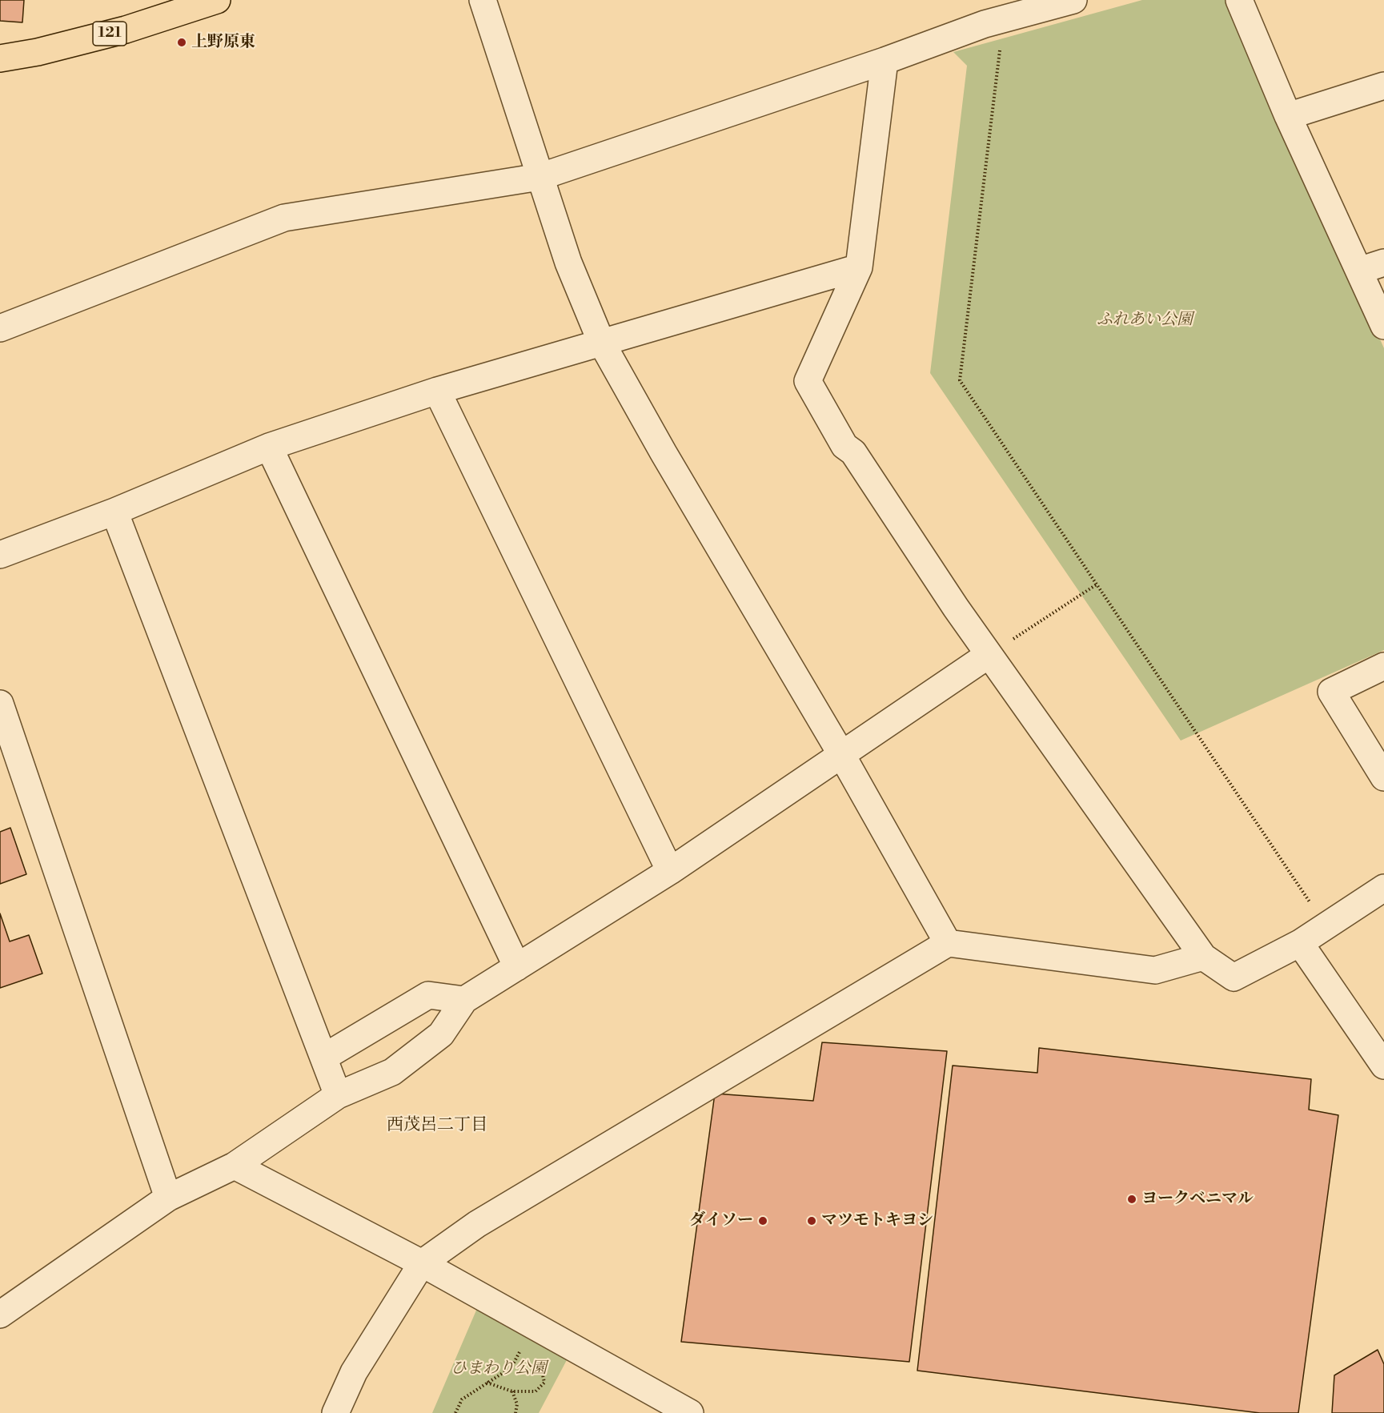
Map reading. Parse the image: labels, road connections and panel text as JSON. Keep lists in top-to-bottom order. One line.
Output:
{"streets":{"highway":["121"]},"districts":["西茂呂二丁目"],"parks":["ふれあい公園","ひまわり公園"],"places":["上野原東","ヨークベニマル","ダイソー","マツモトキヨシ"]}
